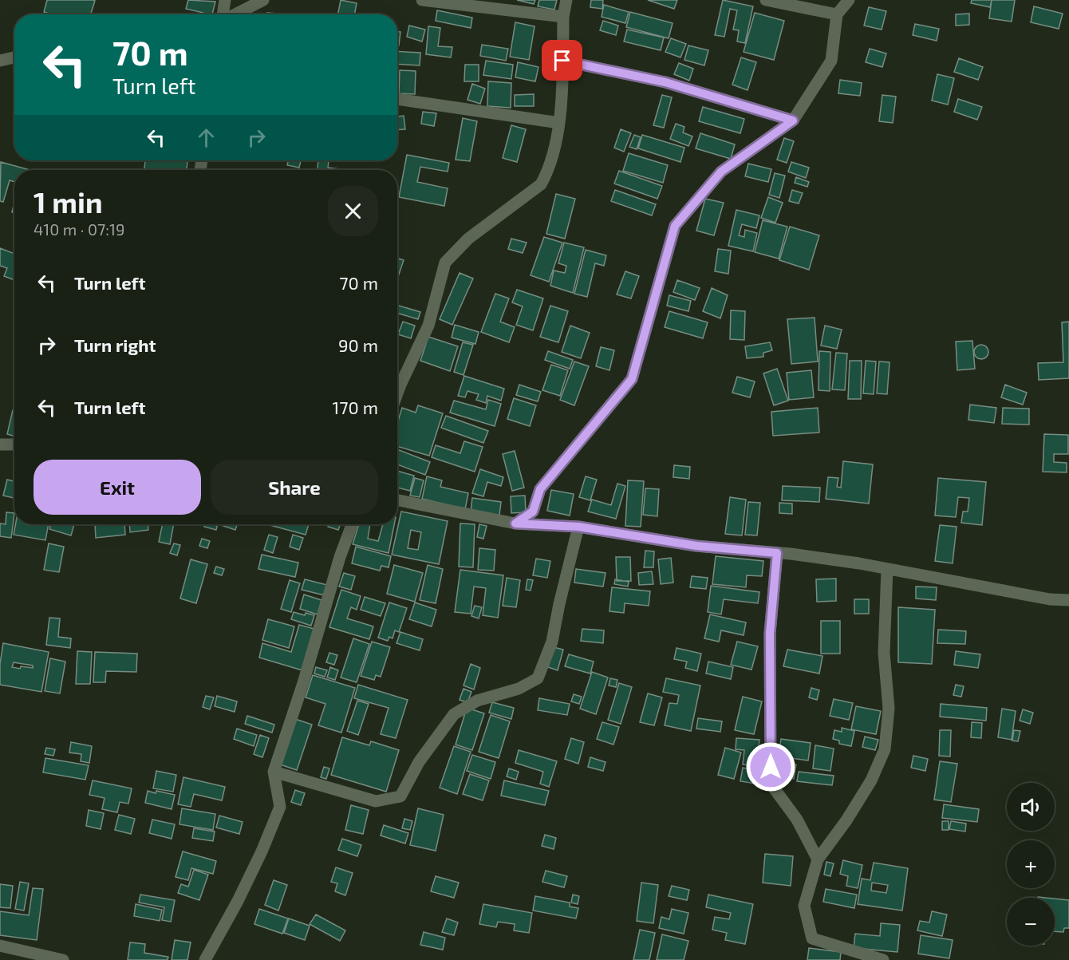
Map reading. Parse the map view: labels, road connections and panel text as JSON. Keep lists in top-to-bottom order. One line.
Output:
{"page":{"turn":["70 m","Turn left"],"heading":["1 min","410 m · 07:19"],"list":[{"name":"Turn left","value":"70 m"},{"name":"Turn right","value":"90 m"},{"name":"Turn left","value":"170 m"}],"buttons":["Exit","Share"],"map_buttons":["+","−"]}}
